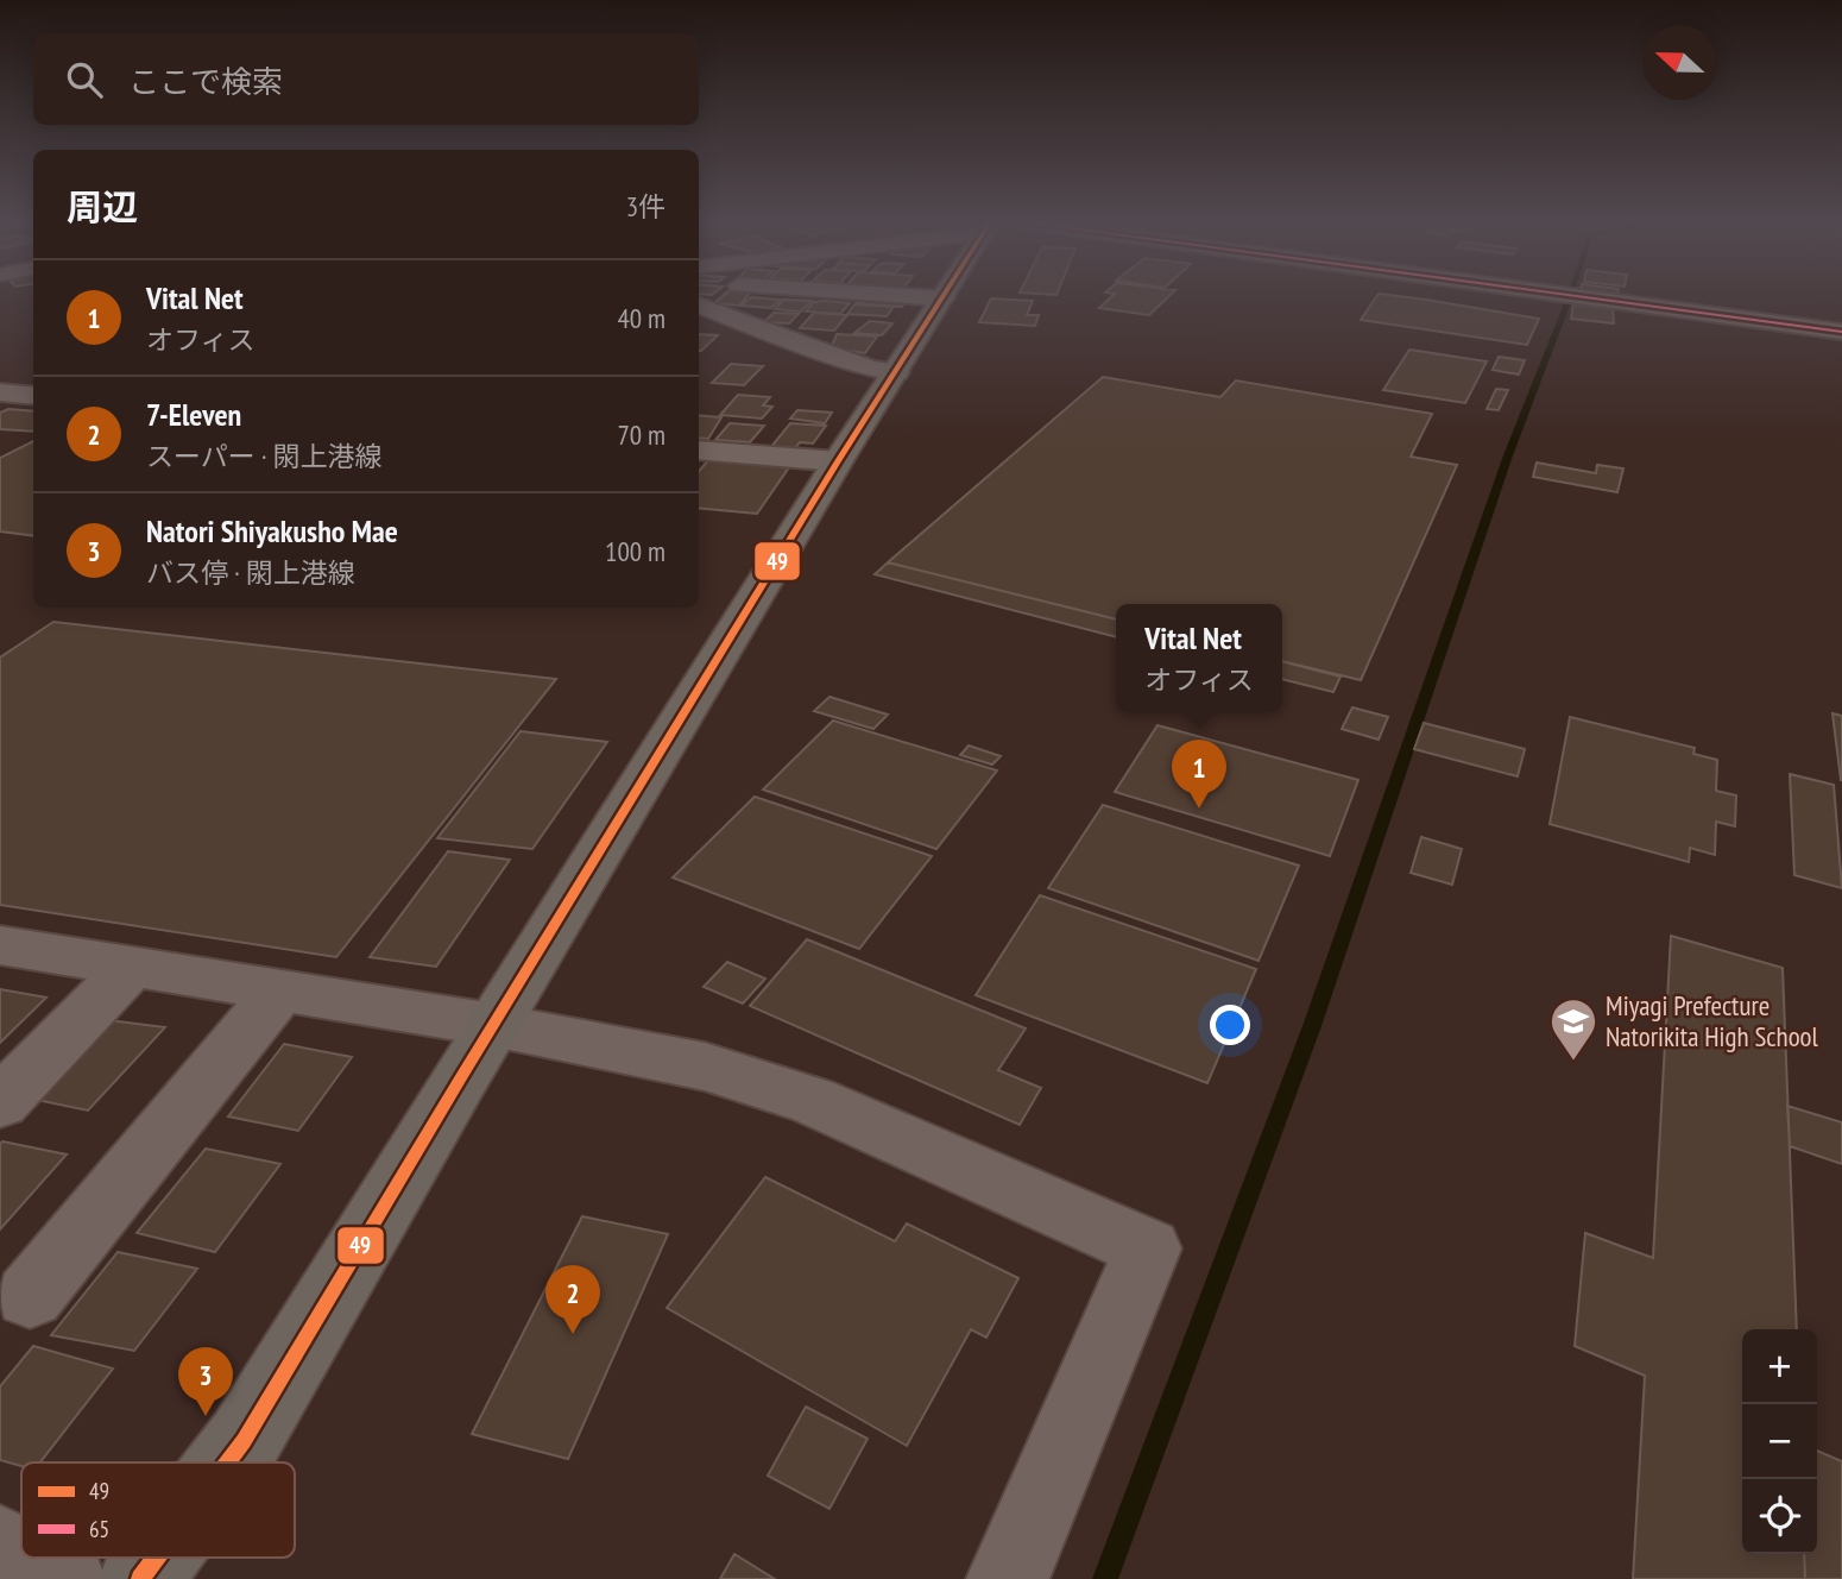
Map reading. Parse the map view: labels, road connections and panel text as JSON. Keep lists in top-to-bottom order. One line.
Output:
{"places":{"school or university":["Miyagi Prefecture Natorikita High School"]},"lines":["transit line 49","transit line 65"],"legend":["49","65"],"north":"left","page":{"search":"ここで検索","heading":["周辺","3件"],"list":[{"mark":"1","name":"Vital Net","note":"オフィス","value":"40 m"},{"mark":"2","name":"7-Eleven","note":"スーパー · 閖上港線","value":"70 m"},{"mark":"3","name":"Natori Shiyakusho Mae","note":"バス停 · 閖上港線","value":"100 m"}],"popup":["Vital Net","オフィス"],"pins":["1","2","3"],"map_buttons":["+","−"]}}
